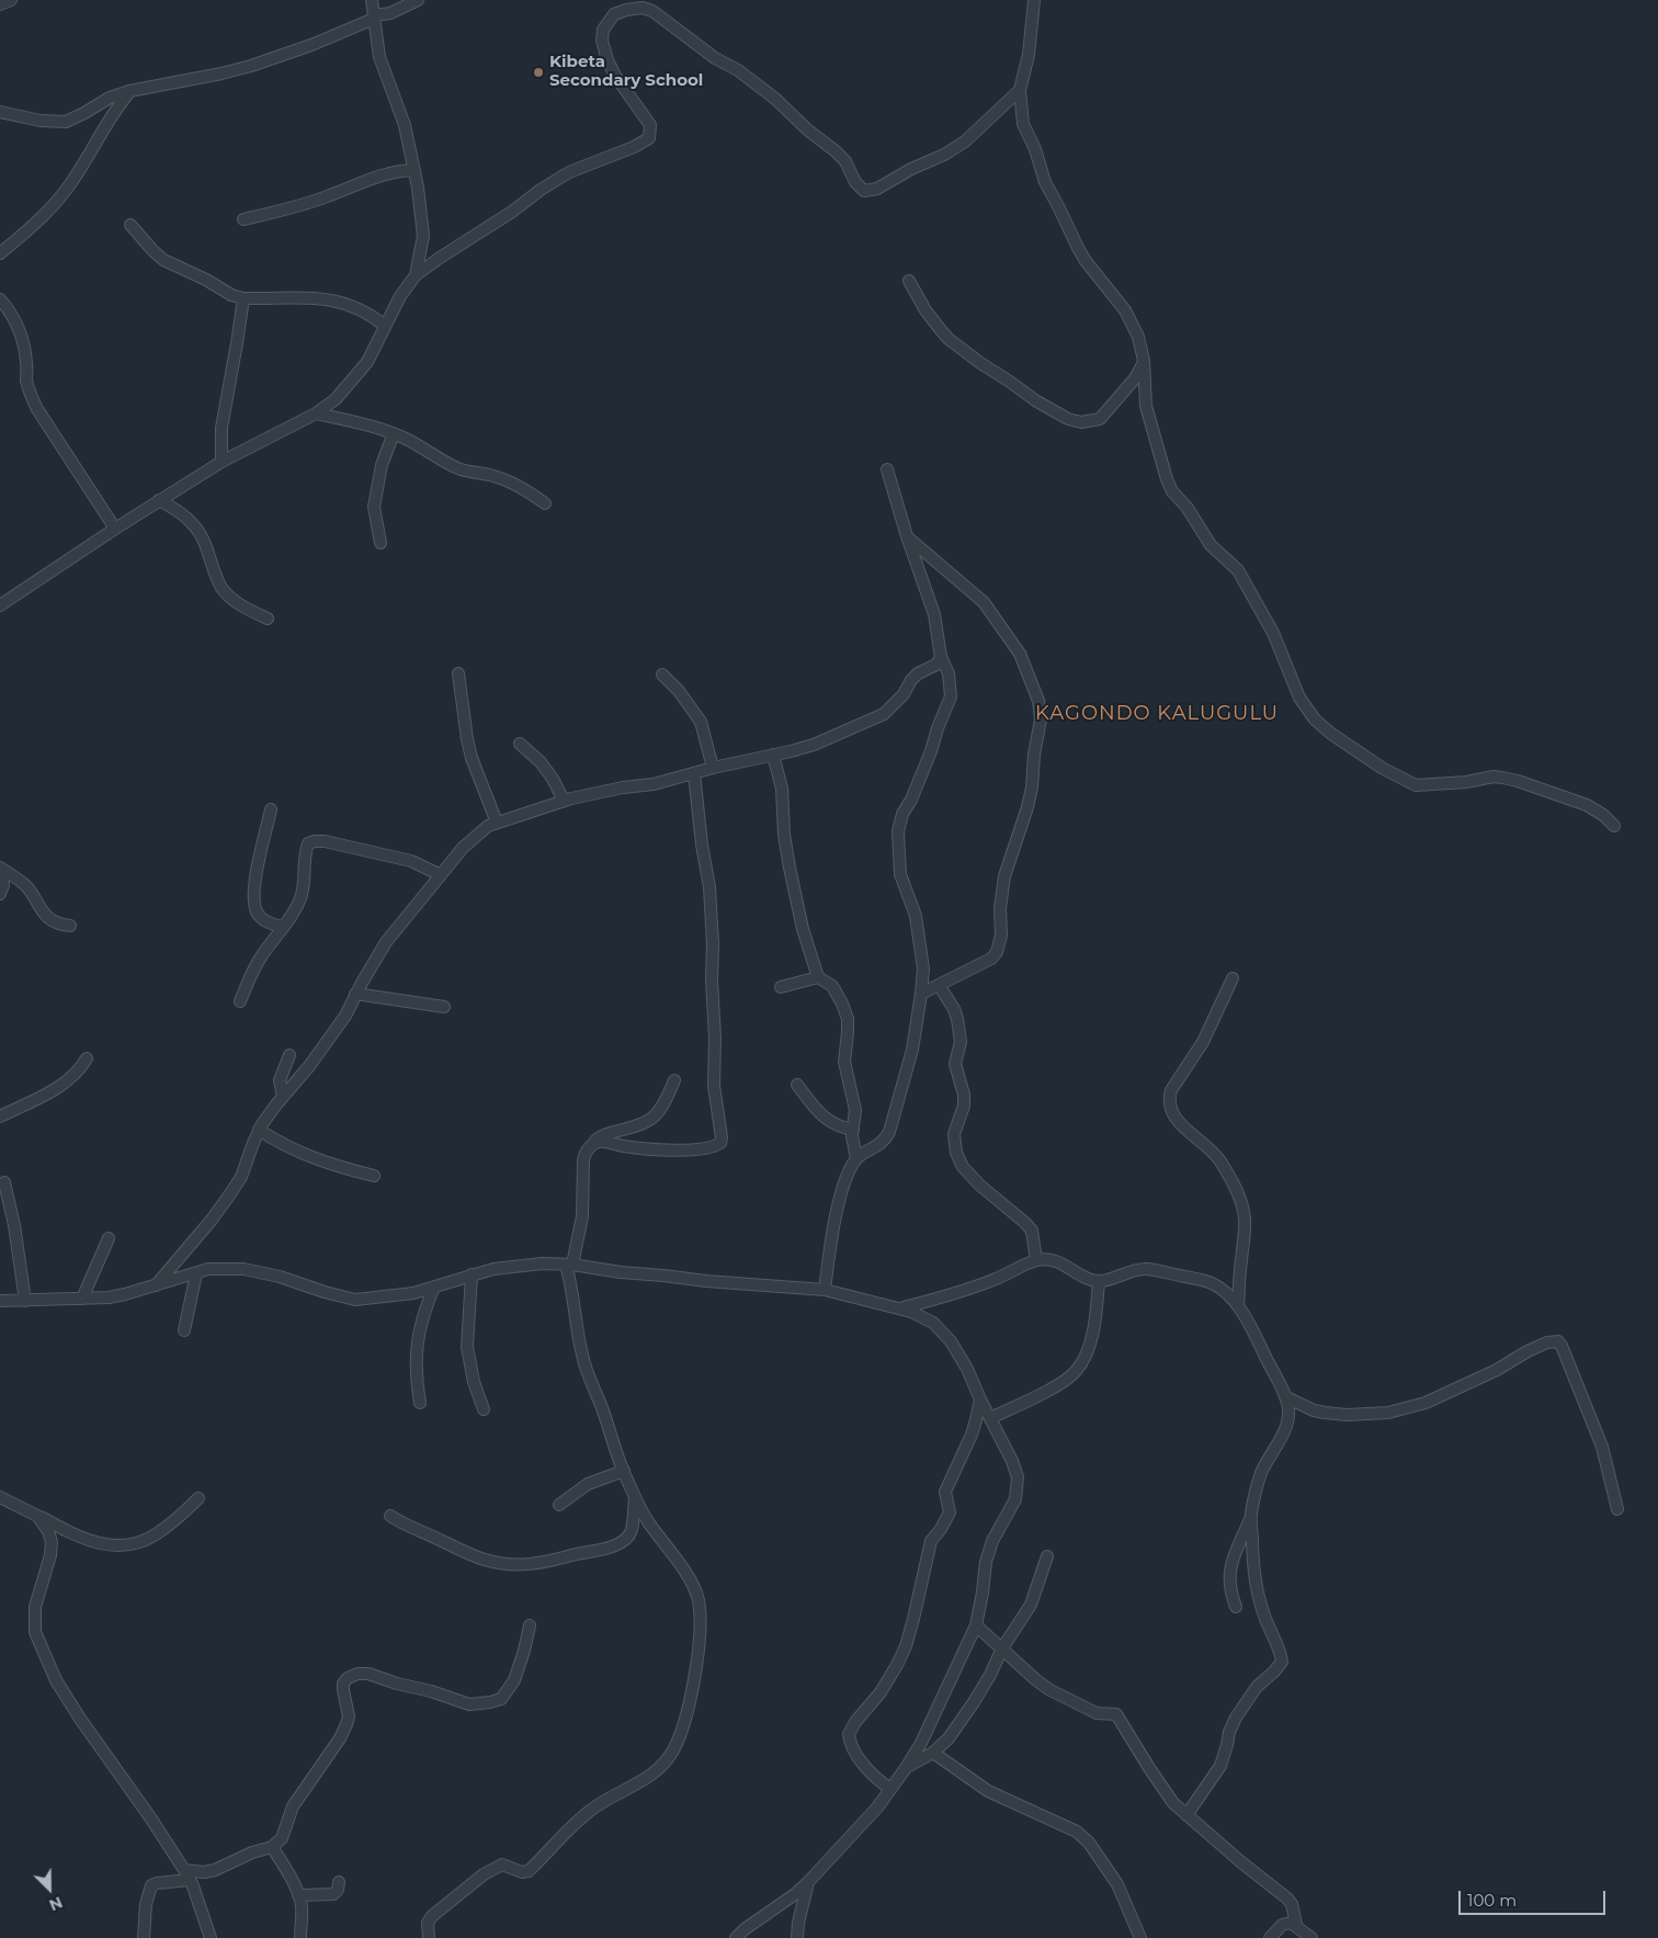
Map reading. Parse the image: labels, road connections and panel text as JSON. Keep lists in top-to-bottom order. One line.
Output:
{"districts":["KAGONDO KALUGULU"],"places":["Kibeta Secondary School"],"scale_bar":"100 m","north":"bottom right"}
